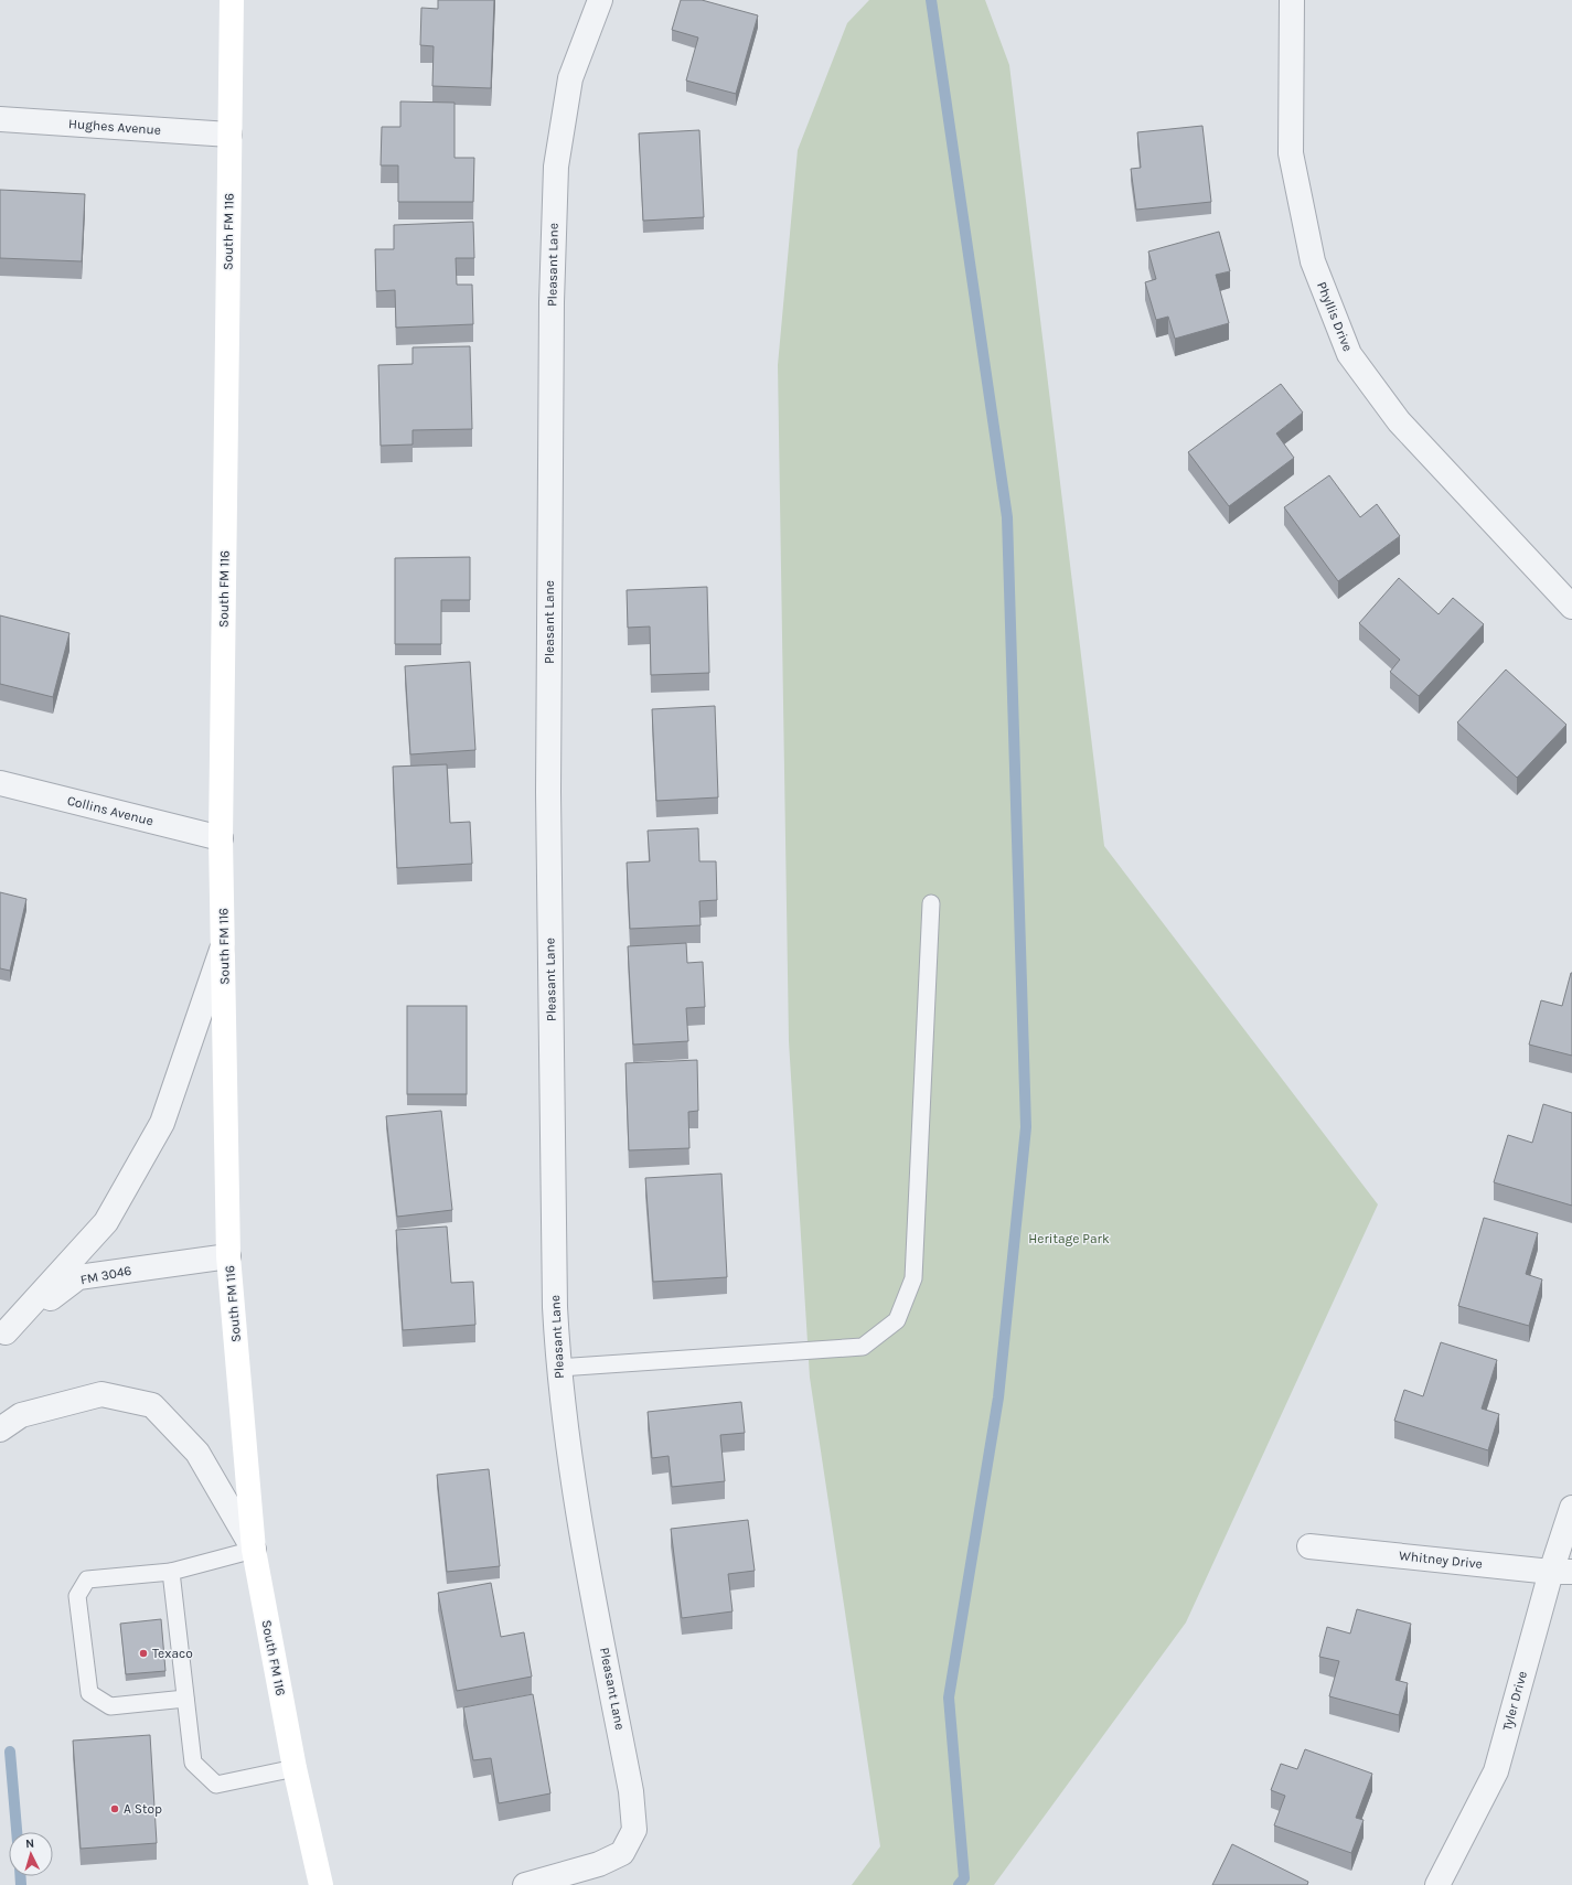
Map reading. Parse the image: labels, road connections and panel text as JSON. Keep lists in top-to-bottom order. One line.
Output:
{"streets":{"main road":["South FM 116"],"street":["Hughes Avenue","Pleasant Lane","Phyllis Drive","Collins Avenue","FM 3046","Whitney Drive","Tyler Drive"]},"crossings":[["Hughes Avenue","South FM 116"],["South FM 116","Collins Avenue"],["South FM 116","FM 3046"],["Whitney Drive","Tyler Drive"]],"parks":["Heritage Park"],"places":["Texaco","A Stop"],"north":"top"}
